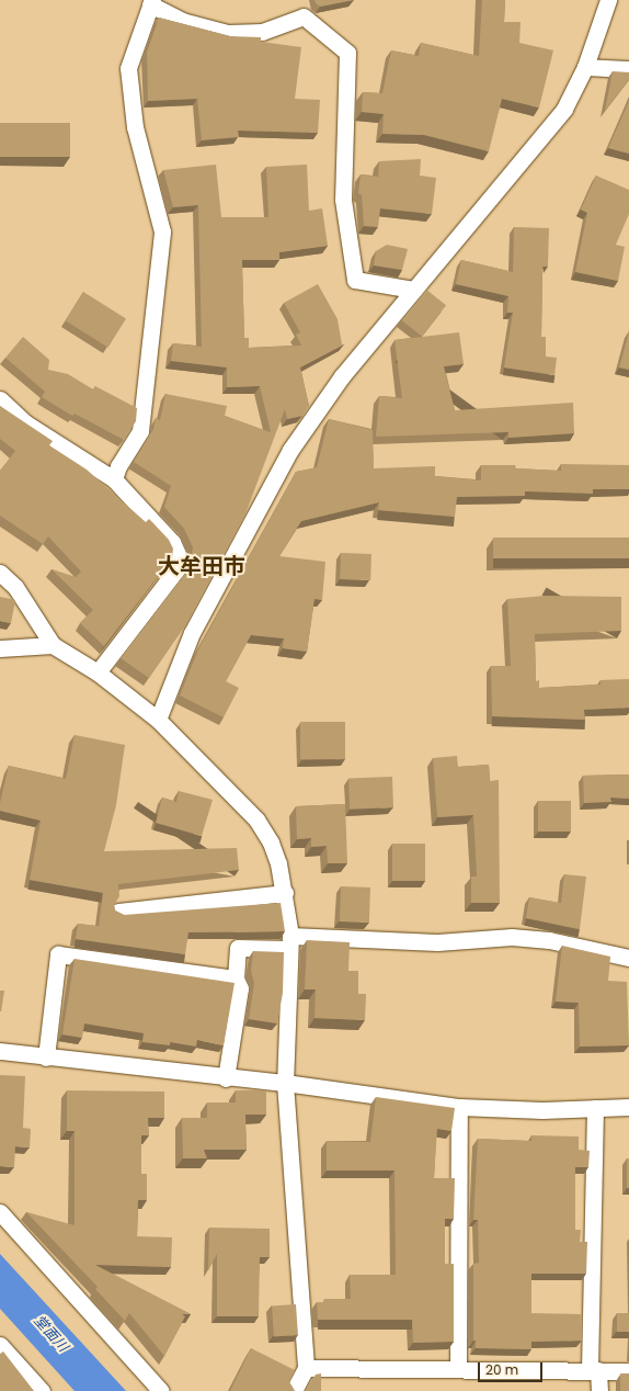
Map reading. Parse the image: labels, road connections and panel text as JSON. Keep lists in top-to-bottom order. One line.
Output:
{"districts":["大牟田市"],"water":["堂面川"],"scale_bar":"20 m"}
